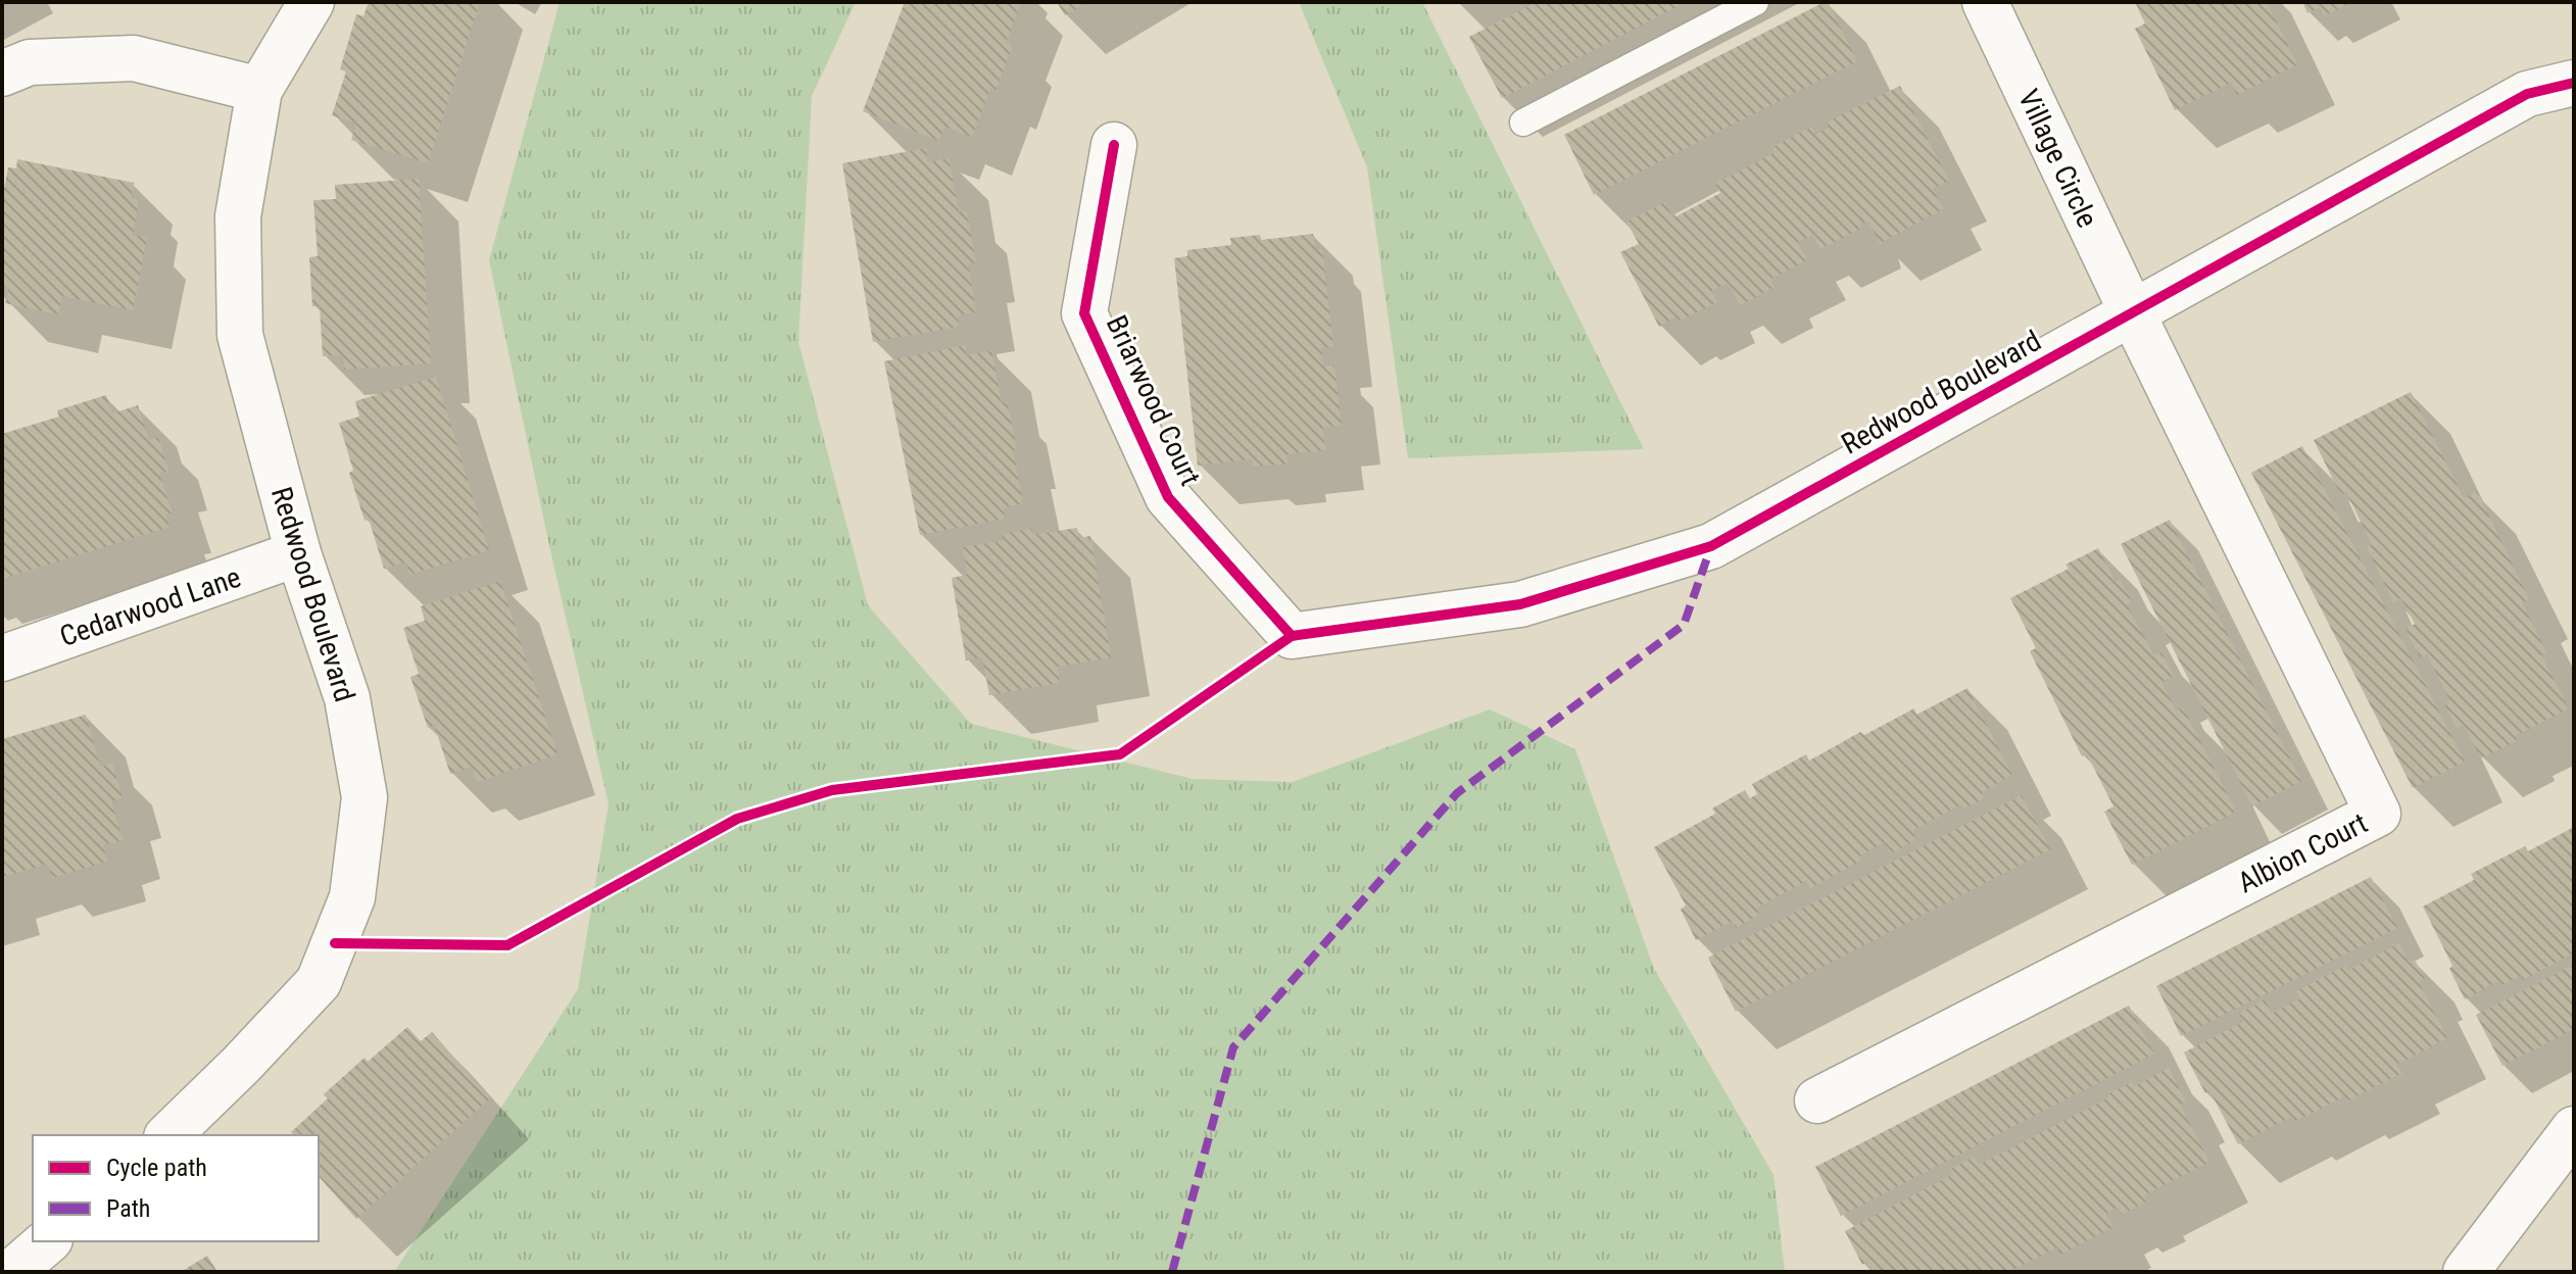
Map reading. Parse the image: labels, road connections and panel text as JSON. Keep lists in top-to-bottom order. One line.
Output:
{"streets":{"street":["Village Circle","Redwood Boulevard","Briarwood Court","Cedarwood Lane","Albion Court"]},"crossings":[["Village Circle","Redwood Boulevard"],["Village Circle","Albion Court"],["Redwood Boulevard","Briarwood Court"],["Redwood Boulevard","Cedarwood Lane"],["Redwood Boulevard","Albion Court"]],"legend":["Cycle path","Path"]}
